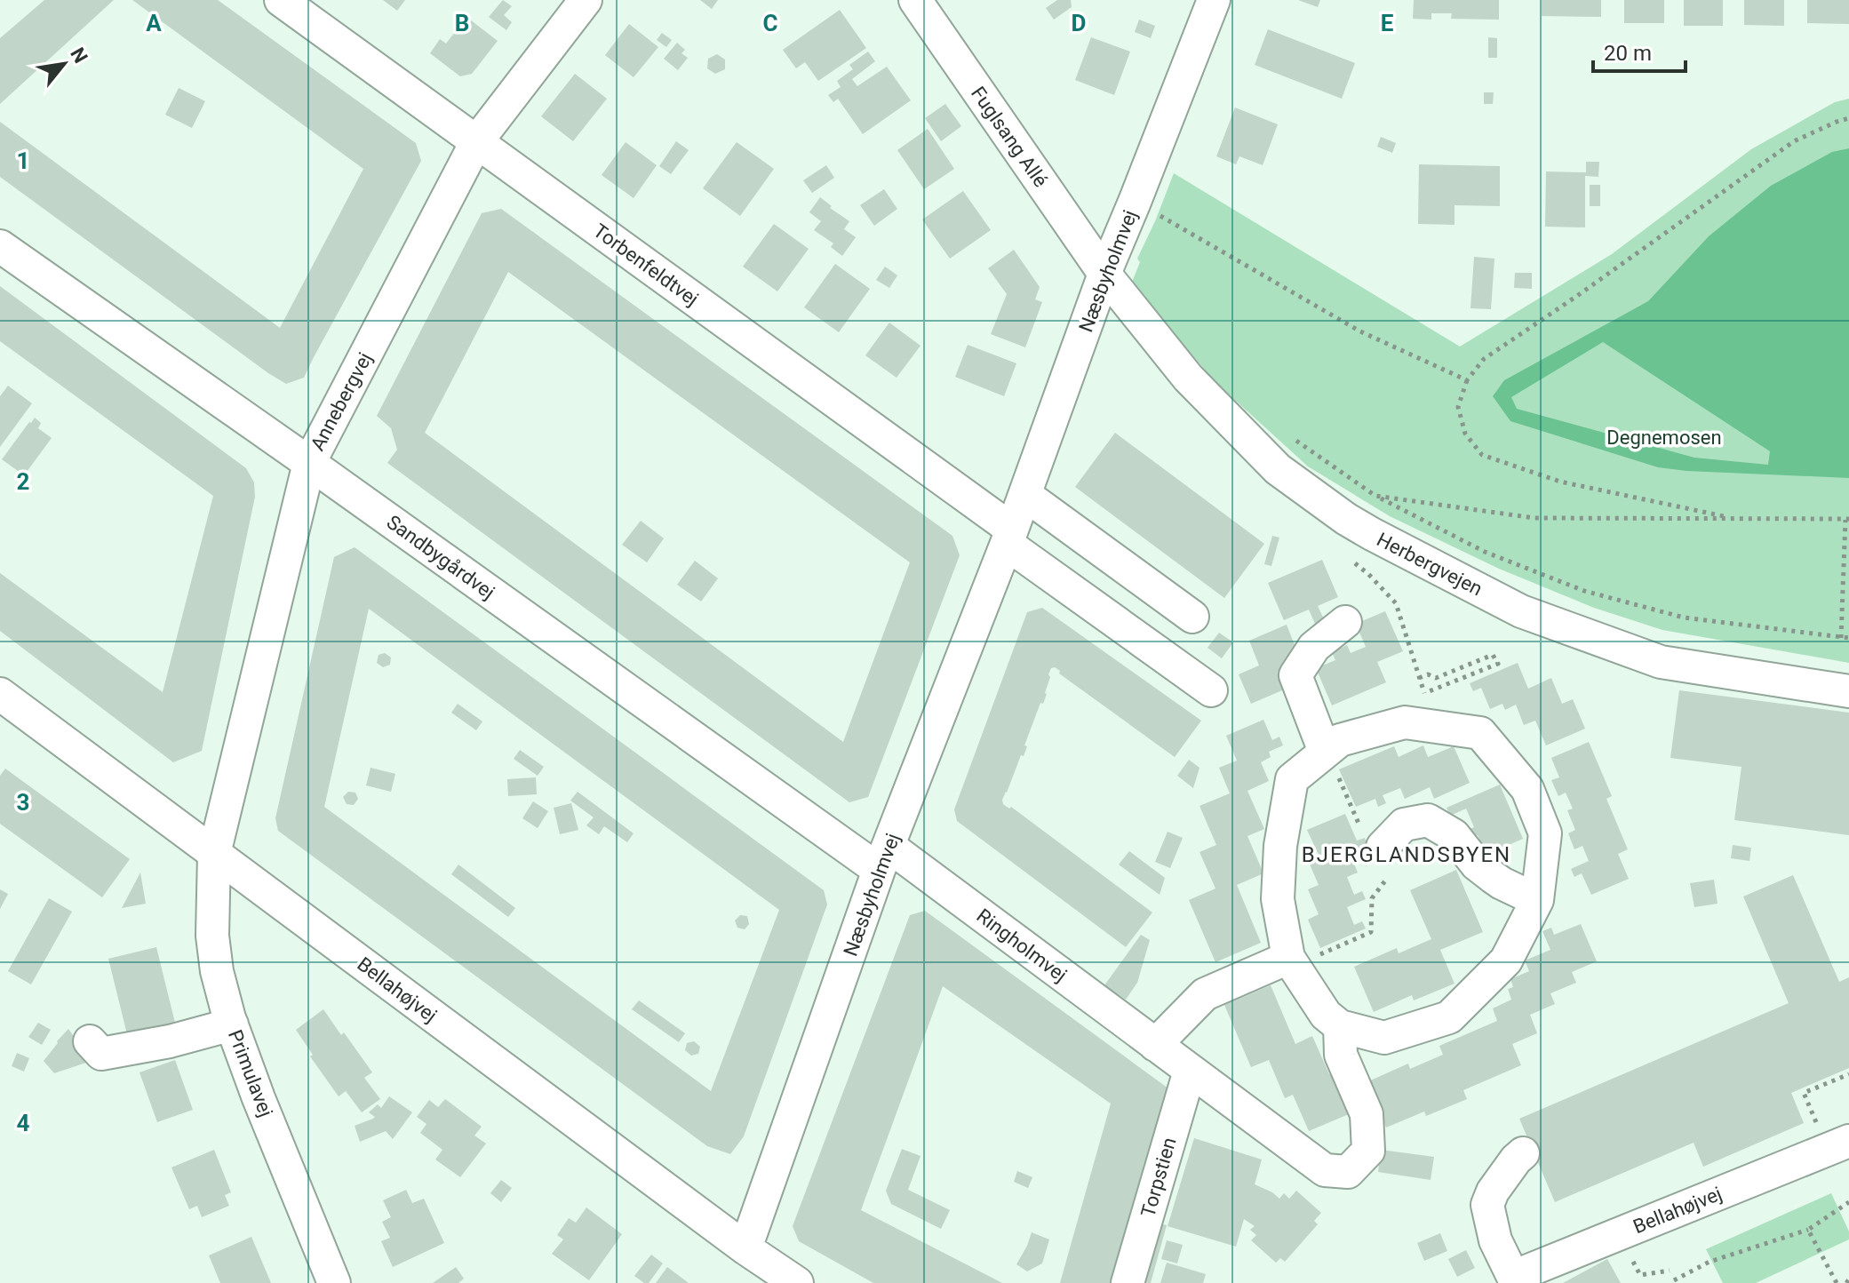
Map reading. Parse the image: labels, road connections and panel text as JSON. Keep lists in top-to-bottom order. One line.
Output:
{"streets":{"street":["Fuglsang Allé","Torbenfeldtvej","Næsbyholmvej","Annebergvej","Sandbygårdvej","Herbergvejen","Ringholmvej","Bellahøjvej","Primulavej","Torpstien"]},"crossings":[["Fuglsang Allé","Næsbyholmvej"],["Fuglsang Allé","Herbergvejen"],["Torbenfeldtvej","Næsbyholmvej"],["Torbenfeldtvej","Annebergvej"],["Næsbyholmvej","Sandbygårdvej"],["Næsbyholmvej","Herbergvejen"],["Næsbyholmvej","Ringholmvej"],["Næsbyholmvej","Bellahøjvej"],["Annebergvej","Sandbygårdvej"],["Annebergvej","Bellahøjvej"],["Annebergvej","Primulavej"],["Sandbygårdvej","Ringholmvej"],["Ringholmvej","Torpstien"],["Bellahøjvej","Primulavej"]],"districts":["BJERGLANDSBYEN"],"parks":["Degnemosen"],"scale_bar":"20 m","north":"top right","grid":{"columns":["A","B","C","D","E"],"rows":["1","2","3","4"]}}
